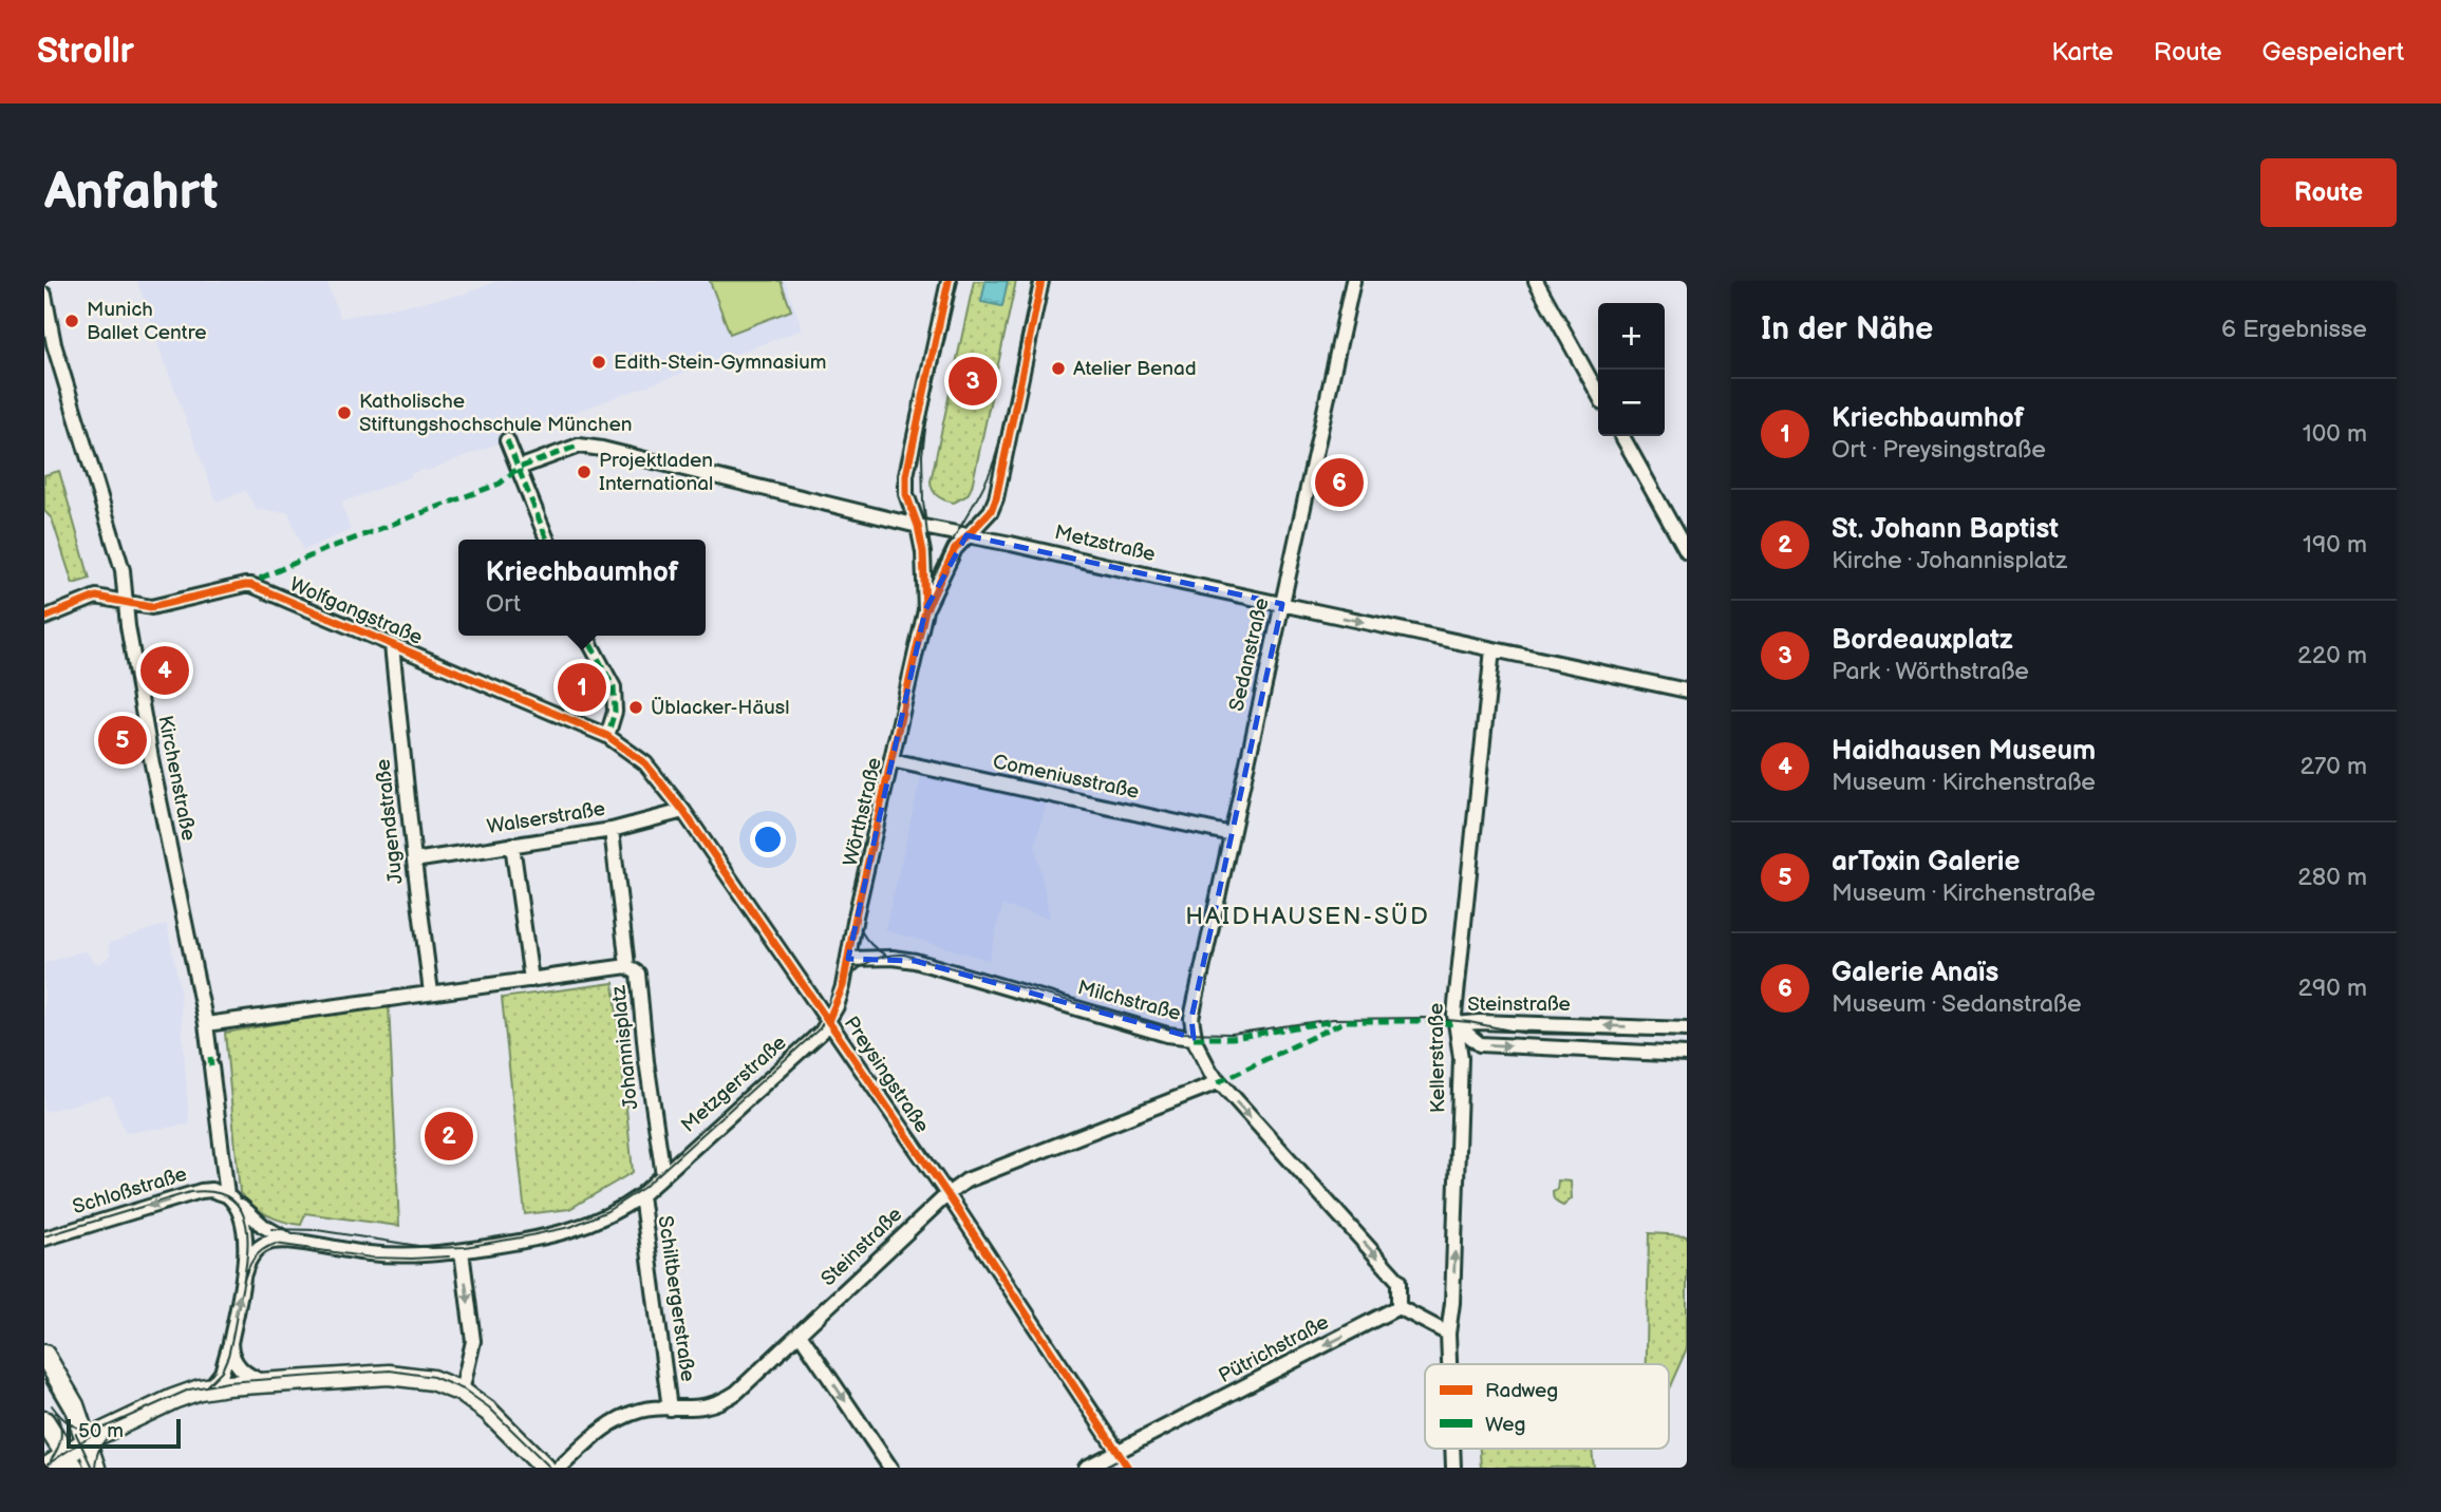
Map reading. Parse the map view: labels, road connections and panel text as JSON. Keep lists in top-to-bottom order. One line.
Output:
{"streets":{"street":["Metzstraße","Wolfgangstraße","Sedanstraße","Comeniusstraße","Kirchenstraße","Wörthstraße","Walserstraße","Jugendstraße","Milchstraße","Steinstraße","Johannisplatz","Kellerstraße","Preysingstraße","Metzgerstraße","Schloßstraße","Schiltbergerstraße","Pütrichstraße"]},"crossings":[["Metzstraße","Sedanstraße"],["Metzstraße","Wörthstraße"],["Metzstraße","Kellerstraße"],["Wolfgangstraße","Kirchenstraße"],["Wolfgangstraße","Jugendstraße"],["Wolfgangstraße","Preysingstraße"],["Sedanstraße","Comeniusstraße"],["Sedanstraße","Milchstraße"],["Comeniusstraße","Wörthstraße"],["Kirchenstraße","Johannisplatz"],["Kirchenstraße","Schloßstraße"],["Wörthstraße","Milchstraße"],["Wörthstraße","Preysingstraße"],["Wörthstraße","Metzgerstraße"],["Walserstraße","Jugendstraße"],["Walserstraße","Preysingstraße"],["Jugendstraße","Johannisplatz"],["Milchstraße","Steinstraße"],["Milchstraße","Pütrichstraße"],["Steinstraße","Kellerstraße"],["Steinstraße","Preysingstraße"],["Steinstraße","Schiltbergerstraße"],["Johannisplatz","Metzgerstraße"],["Preysingstraße","Metzgerstraße"],["Preysingstraße","Pütrichstraße"]],"one_way":["Milchstraße","Kellerstraße","Schloßstraße","Pütrichstraße"],"districts":["HAIDHAUSEN-SÜD"],"places":["Munich Ballet Centre","Edith-Stein-Gymnasium","Atelier Benad","Katholische Stiftungshochschule München","Projektladen International","Üblacker-Häusl"],"legend":["Radweg","Weg"],"scale_bar":"50 m","page":{"header":"Strollr","nav":["Karte","Route","Gespeichert"],"buttons":"Route","title":"Anfahrt","heading":["In der Nähe","6 Ergebnisse"],"map_buttons":["+","−"],"pins":["3","6","4","1","5","2"],"list":[{"mark":"1","name":"Kriechbaumhof","note":"Ort · Preysingstraße","value":"100 m"},{"mark":"2","name":"St. Johann Baptist","note":"Kirche · Johannisplatz","value":"190 m"},{"mark":"3","name":"Bordeauxplatz","note":"Park · Wörthstraße","value":"220 m"},{"mark":"4","name":"Haidhausen Museum","note":"Museum · Kirchenstraße","value":"270 m"},{"mark":"5","name":"arToxin Galerie","note":"Museum · Kirchenstraße","value":"280 m"},{"mark":"6","name":"Galerie Anaïs","note":"Museum · Sedanstraße","value":"290 m"}],"popup":["Kriechbaumhof","Ort"],"scale":"50 m"}}
